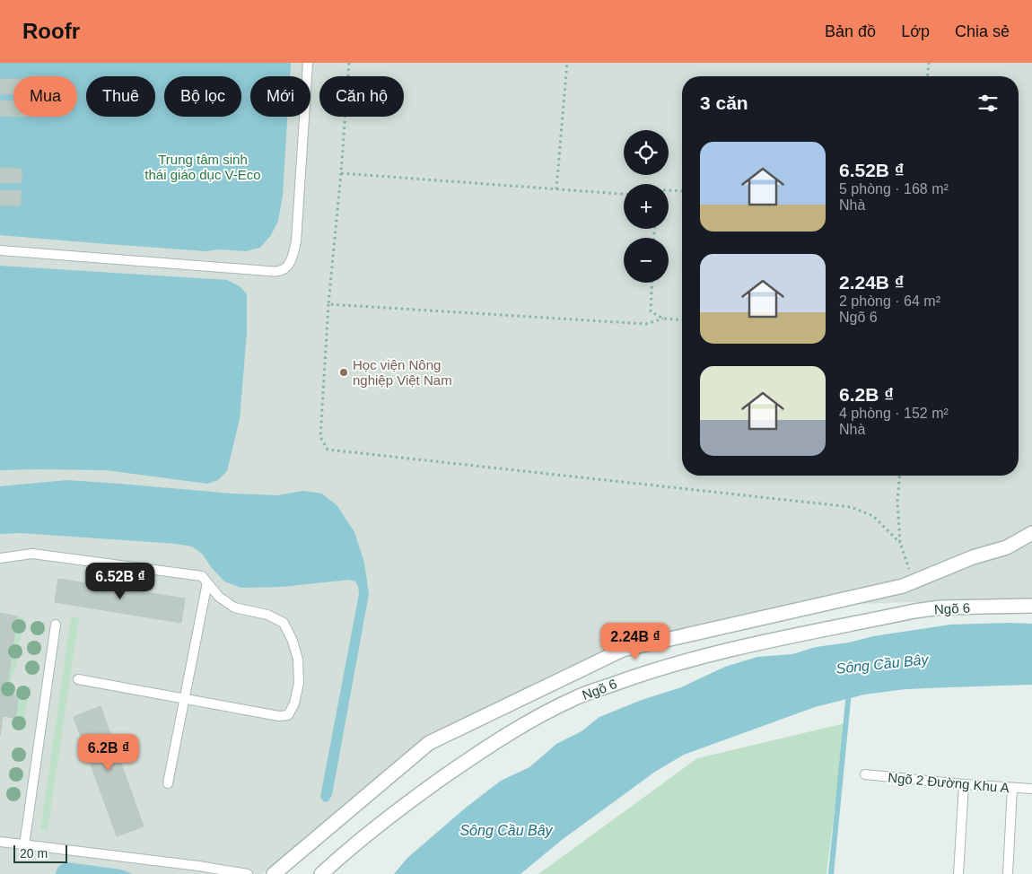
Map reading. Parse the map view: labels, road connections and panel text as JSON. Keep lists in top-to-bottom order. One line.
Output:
{"streets":{"street":["Ngõ 6"],"lane":["Ngõ 2 Đường Khu A"]},"water":["Sông Cầu Bây"],"parks":["Trung tâm sinh thái giáo dục V-Eco"],"places":["Học viện Nông nghiệp Việt Nam"],"scale_bar":"20 m","page":{"header":"Roofr","nav":["Bản đồ","Lớp","Chia sẻ"],"chip":["Mua","Thuê","Bộ lọc","Mới","Căn hộ"],"heading":"3 căn","map_buttons":["+","−"],"list":[{"name":"6.52B ₫","note":"5 phòng · 168 m² · Nhà"},{"name":"2.24B ₫","note":"2 phòng · 64 m² · Ngõ 6"},{"name":"6.2B ₫","note":"4 phòng · 152 m² · Nhà"}],"price":["6.52B ₫","2.24B ₫","6.2B ₫"],"scale":"20 m"}}
